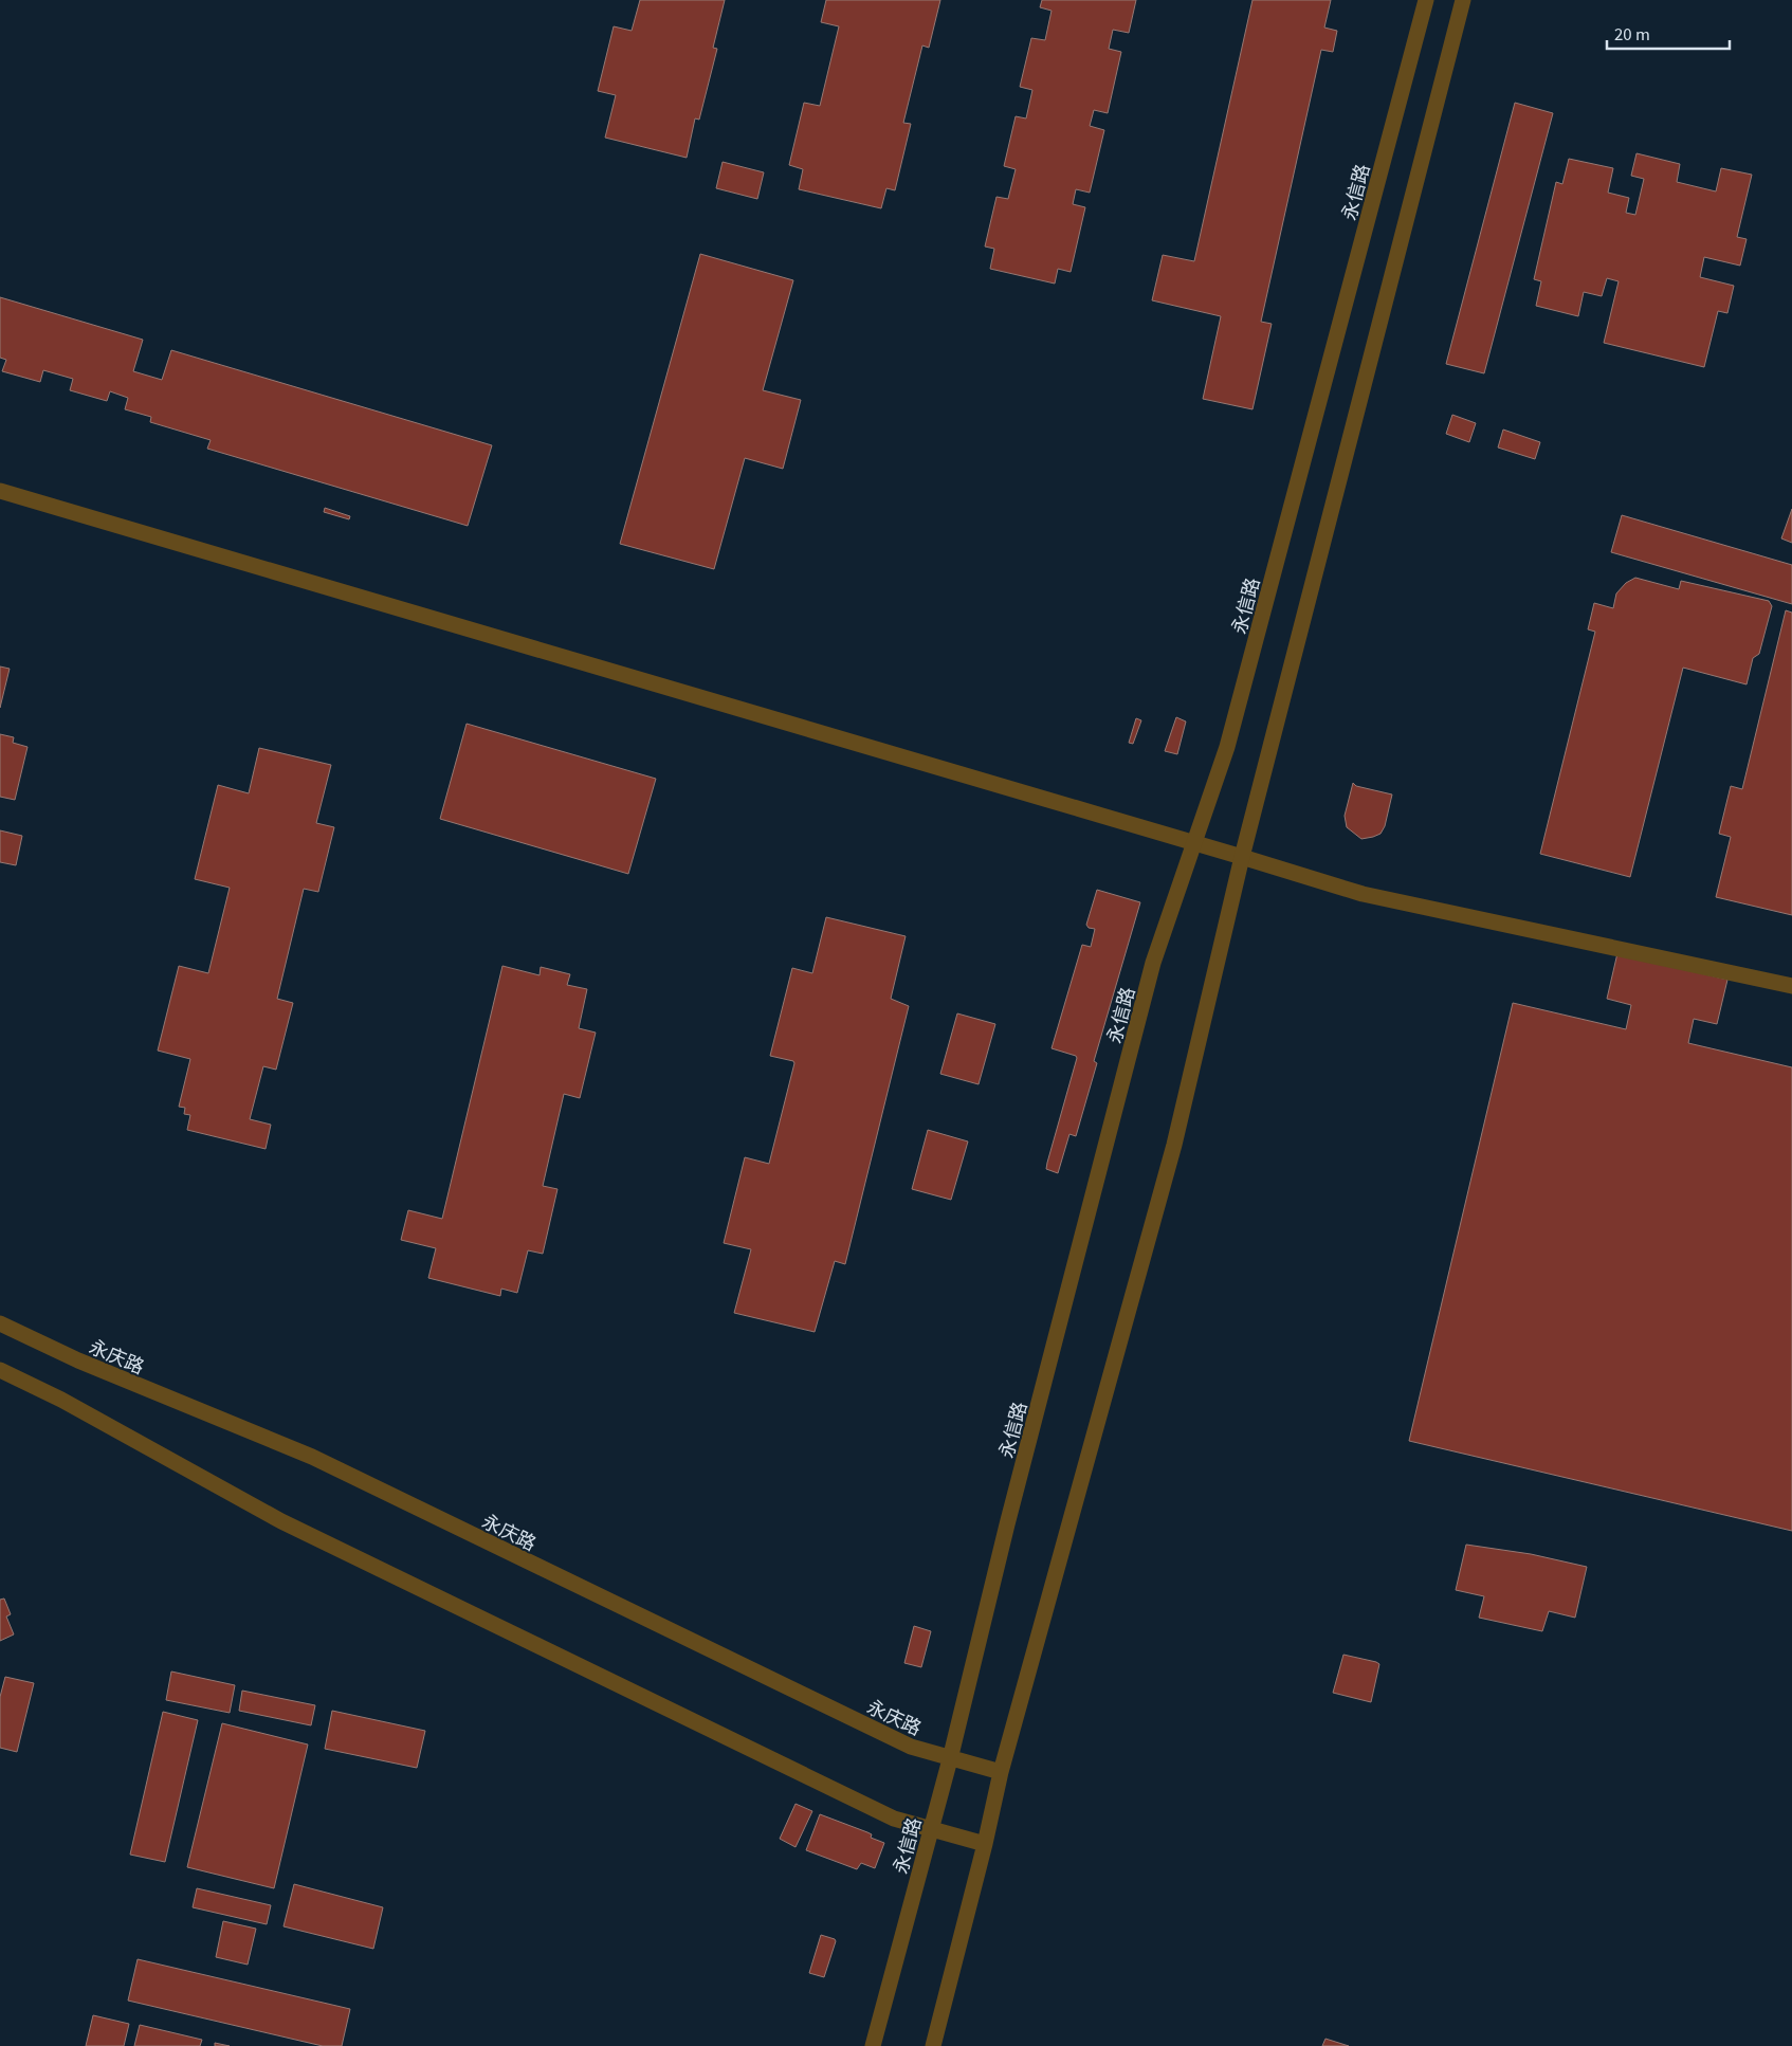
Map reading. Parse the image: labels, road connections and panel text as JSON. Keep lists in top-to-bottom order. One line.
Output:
{"streets":{"street":["永信路","永庆路"]},"crossings":[["永信路","永庆路"]],"scale_bar":"20 m"}
